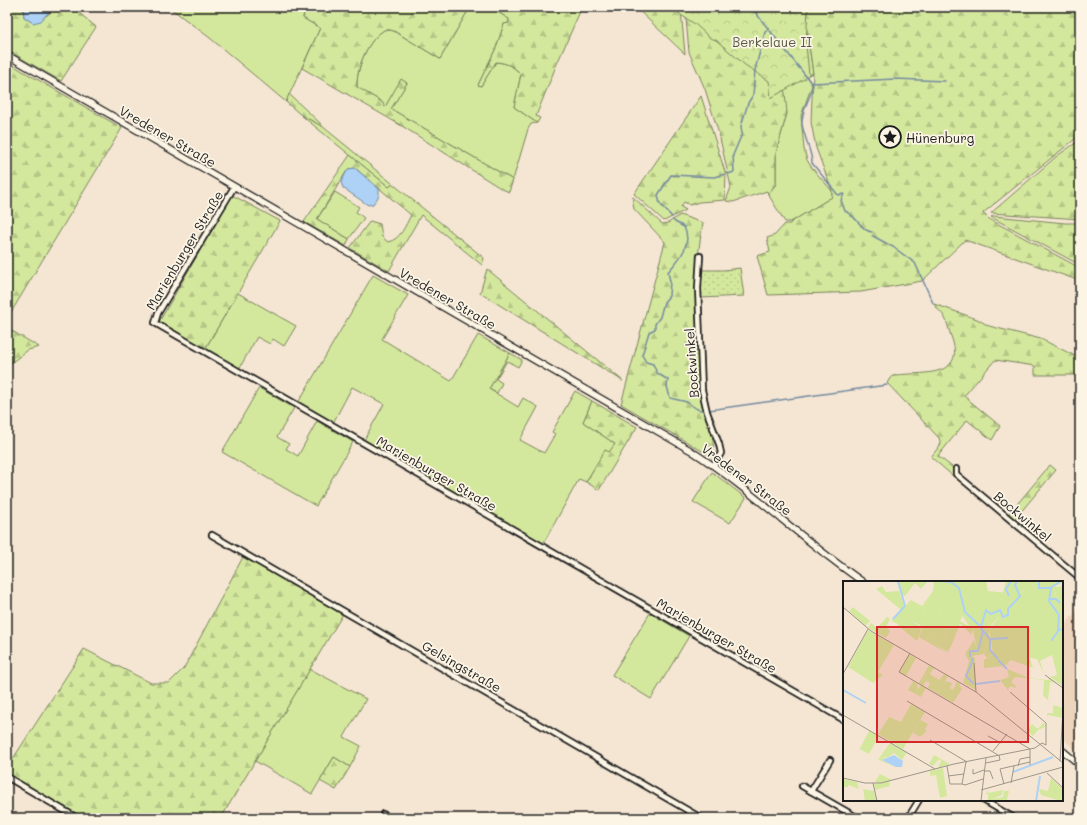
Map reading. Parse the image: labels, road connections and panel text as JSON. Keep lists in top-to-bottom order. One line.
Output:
{"streets":{"street":["Vredener Straße","Marienburger Straße","Bockwinkel","Gelsingstraße"]},"crossings":[["Vredener Straße","Marienburger Straße"],["Vredener Straße","Bockwinkel"]],"parks":["Berkelaue II"],"places":{"place":["Hünenburg"]}}
